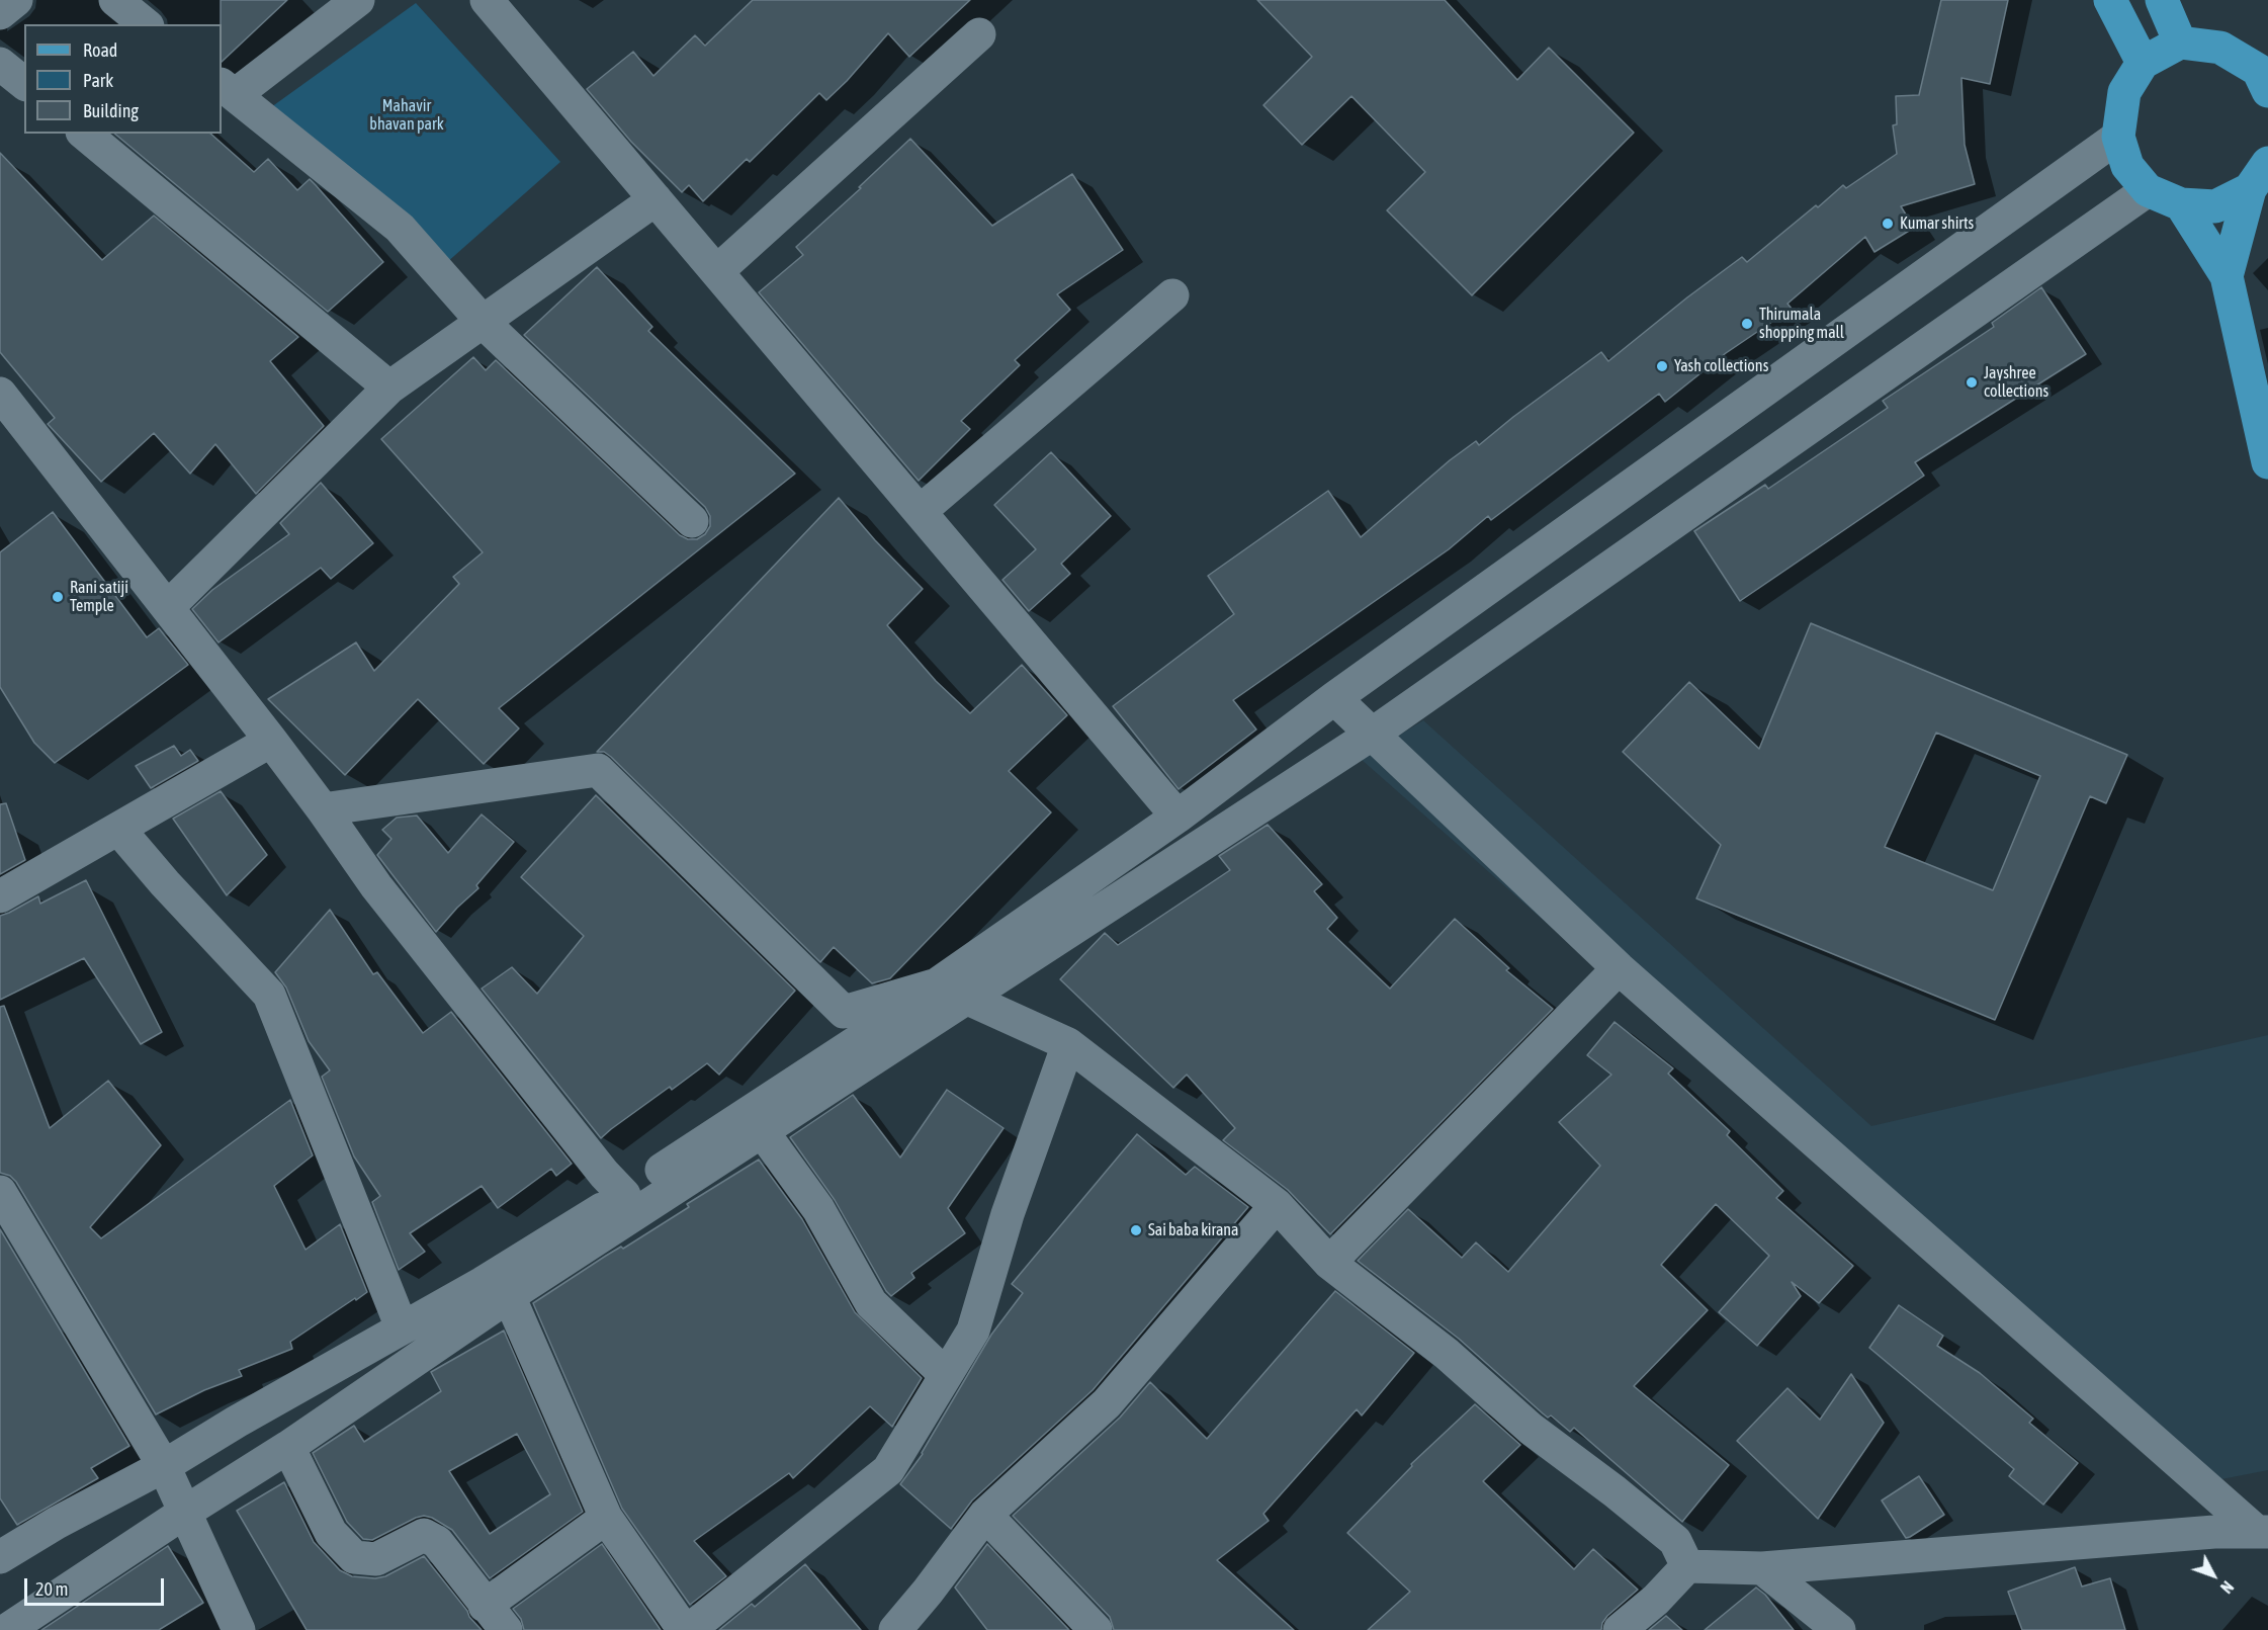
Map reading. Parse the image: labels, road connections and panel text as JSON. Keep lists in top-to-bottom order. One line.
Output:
{"parks":["Mahavir bhavan park"],"places":["Kumar shirts","Thirumala shopping mall","Yash collections","Jayshree collections","Rani satiji Temple","Sai baba kirana"],"legend":["Road","Park","Building"],"scale_bar":"20 m","north":"bottom right"}
